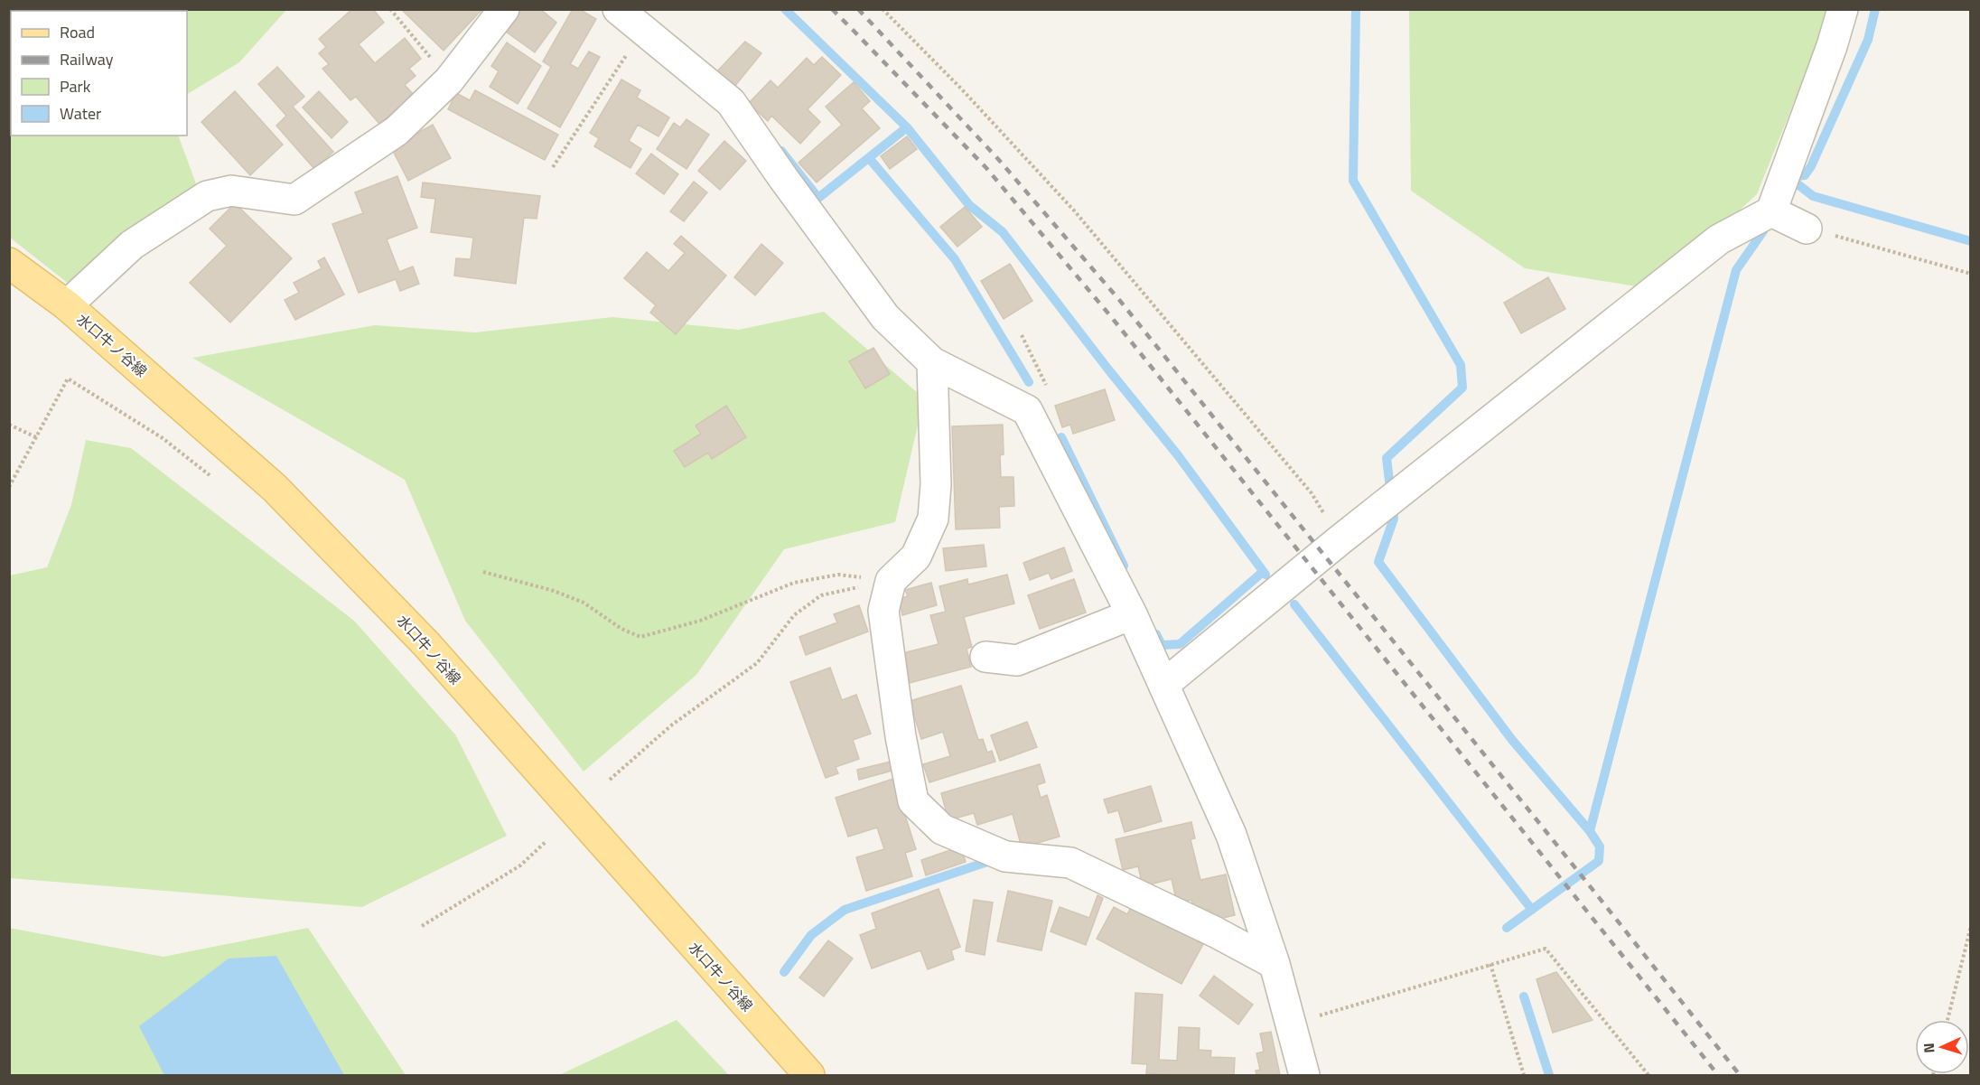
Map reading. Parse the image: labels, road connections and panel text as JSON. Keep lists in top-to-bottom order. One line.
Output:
{"streets":{"main road":["水口牛ノ谷線"]},"legend":["Road","Railway","Park","Water"],"north":"left"}
